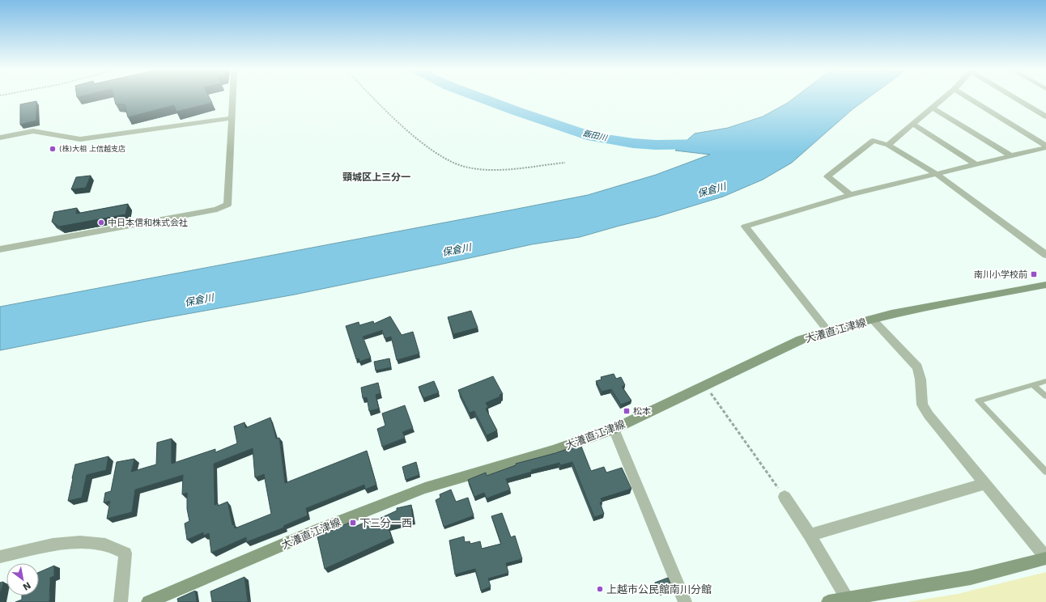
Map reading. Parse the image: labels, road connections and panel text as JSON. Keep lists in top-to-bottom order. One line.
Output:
{"streets":{"main road":["大瀁直江津線"]},"districts":["頸城区上三分一"],"water":["飯田川","保倉川"],"places":{"other":["(株)大相 上信越支店","中日本信和株式会社","上越市公民館南川分館"],"transit":["南川小学校前","松本","下三分一西"]},"north":"bottom right"}
